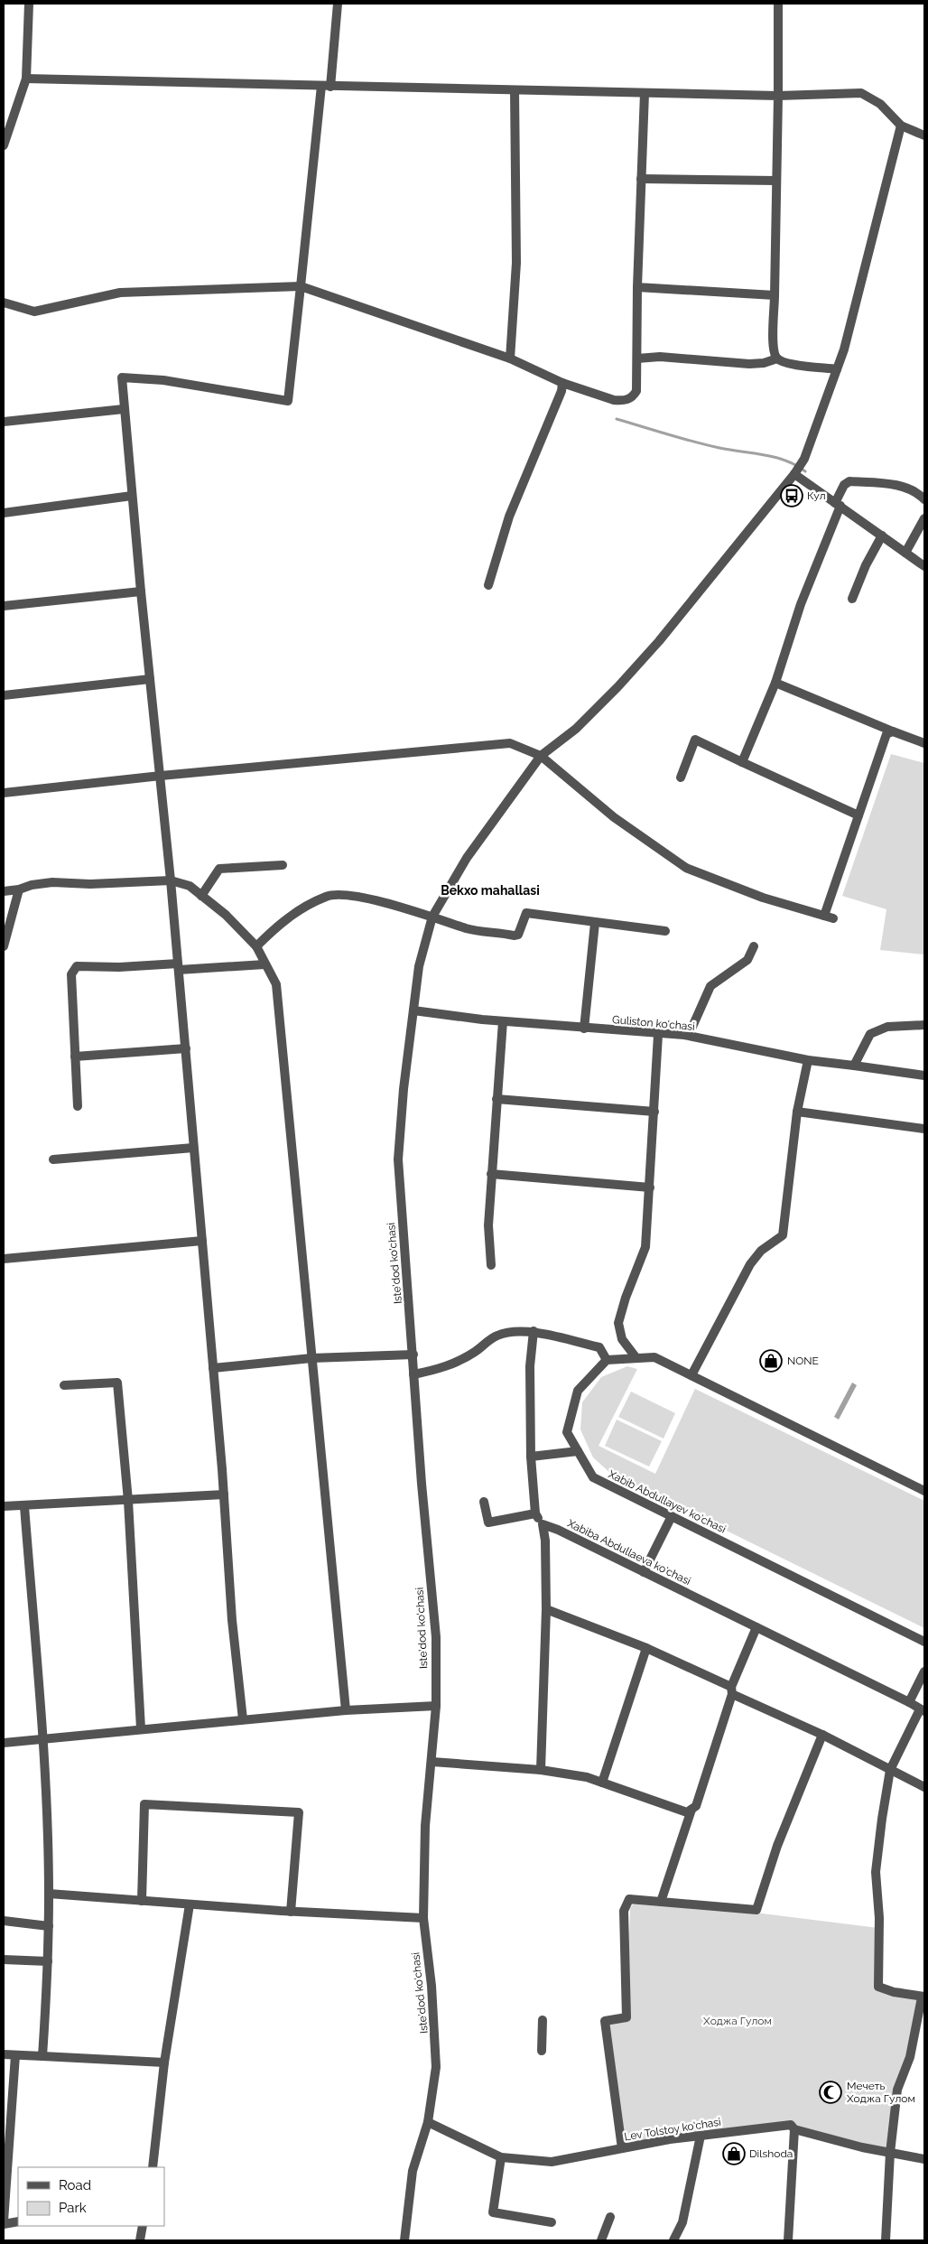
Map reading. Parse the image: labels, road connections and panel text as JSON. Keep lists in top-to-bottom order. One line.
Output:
{"streets":{"street":["Guliston ko'chasi","Iste'dod ko'chasi","Xabib Abdullayev ko'chasi","Xabiba Abdullaeva ko'chasi","Lev Tolstoy ko'chasi"]},"crossings":[["Guliston ko'chasi","Iste'dod ko'chasi"],["Iste'dod ko'chasi","Lev Tolstoy ko'chasi"]],"districts":["Bekxo mahallasi"],"parks":["Ходжа Гулом"],"places":{"bus stop":["Кул"],"shop":["NONE","Dilshoda"],"mosque":["Мечеть Ходжа Гулом"]},"legend":["Road","Park"]}
